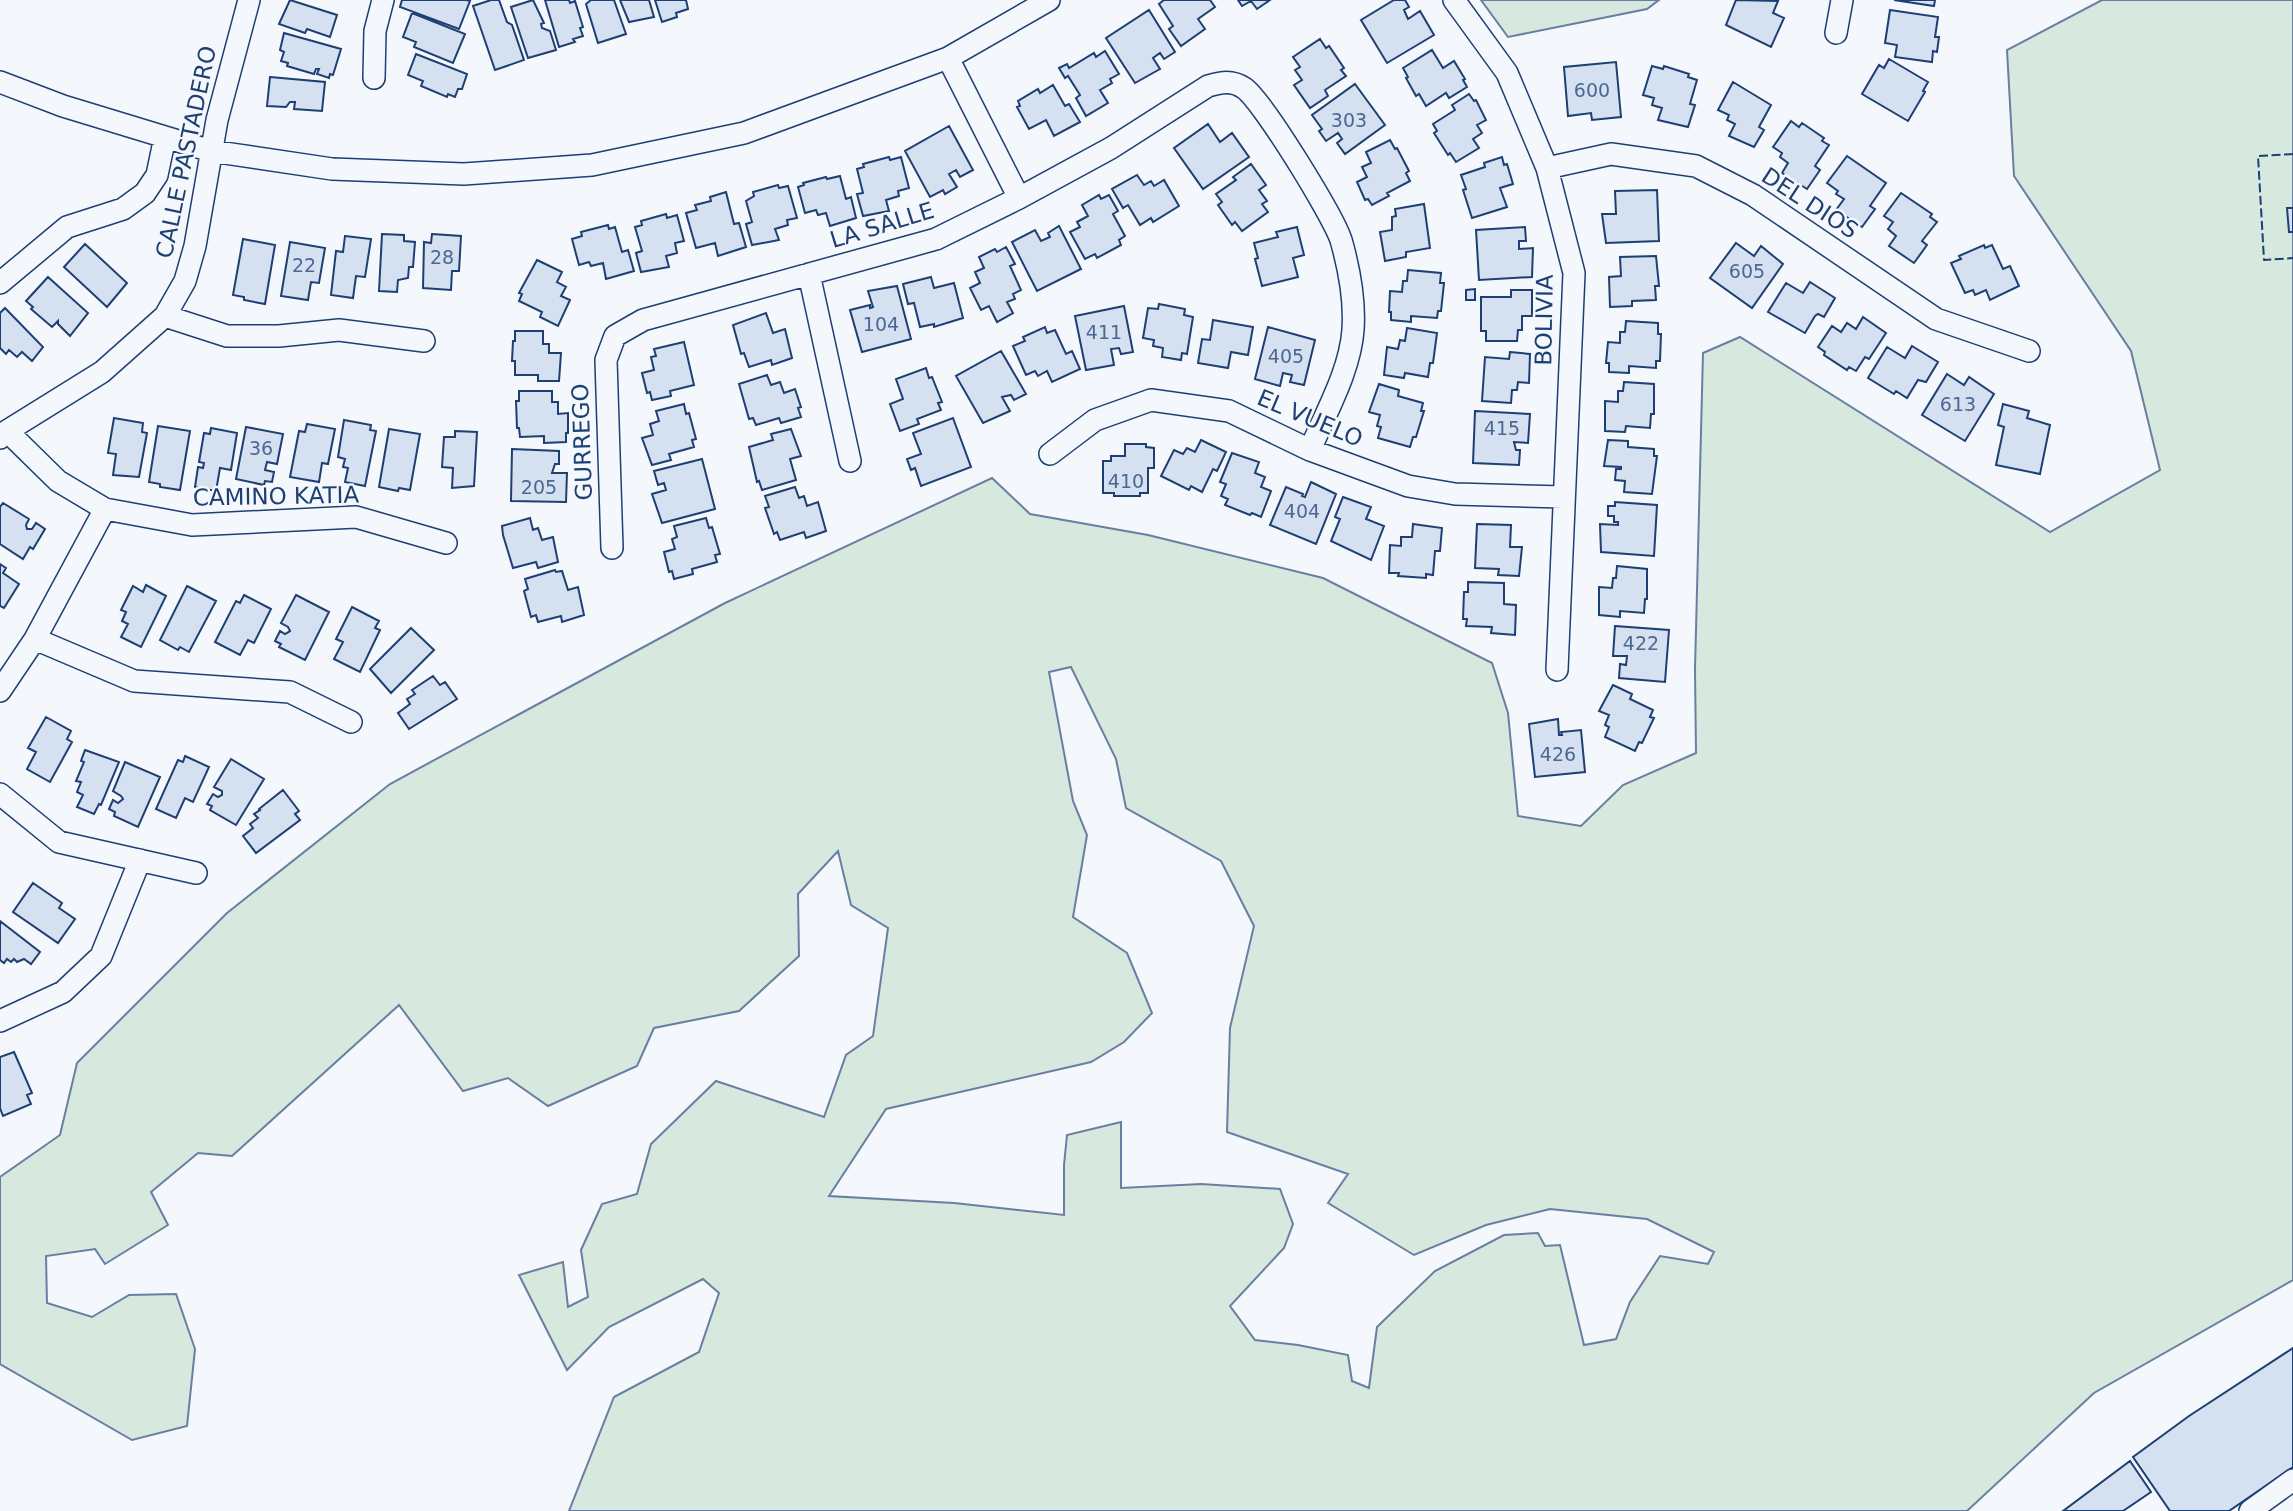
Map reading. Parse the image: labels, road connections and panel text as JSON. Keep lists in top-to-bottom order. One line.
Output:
{"streets":{"street":["CALLE PASTADERO","DEL DIOS","LA SALLE","BOLIVIA","EL VUELO","GURREGO","CAMINO KATIA"]},"crossings":[["CALLE PASTADERO","CAMINO KATIA"],["DEL DIOS","BOLIVIA"],["LA SALLE","EL VUELO"],["LA SALLE","GURREGO"],["BOLIVIA","EL VUELO"]],"house_numbers":["600","303","28","22","605","104","411","405","613","415","36","410","205","404","422","426"]}
